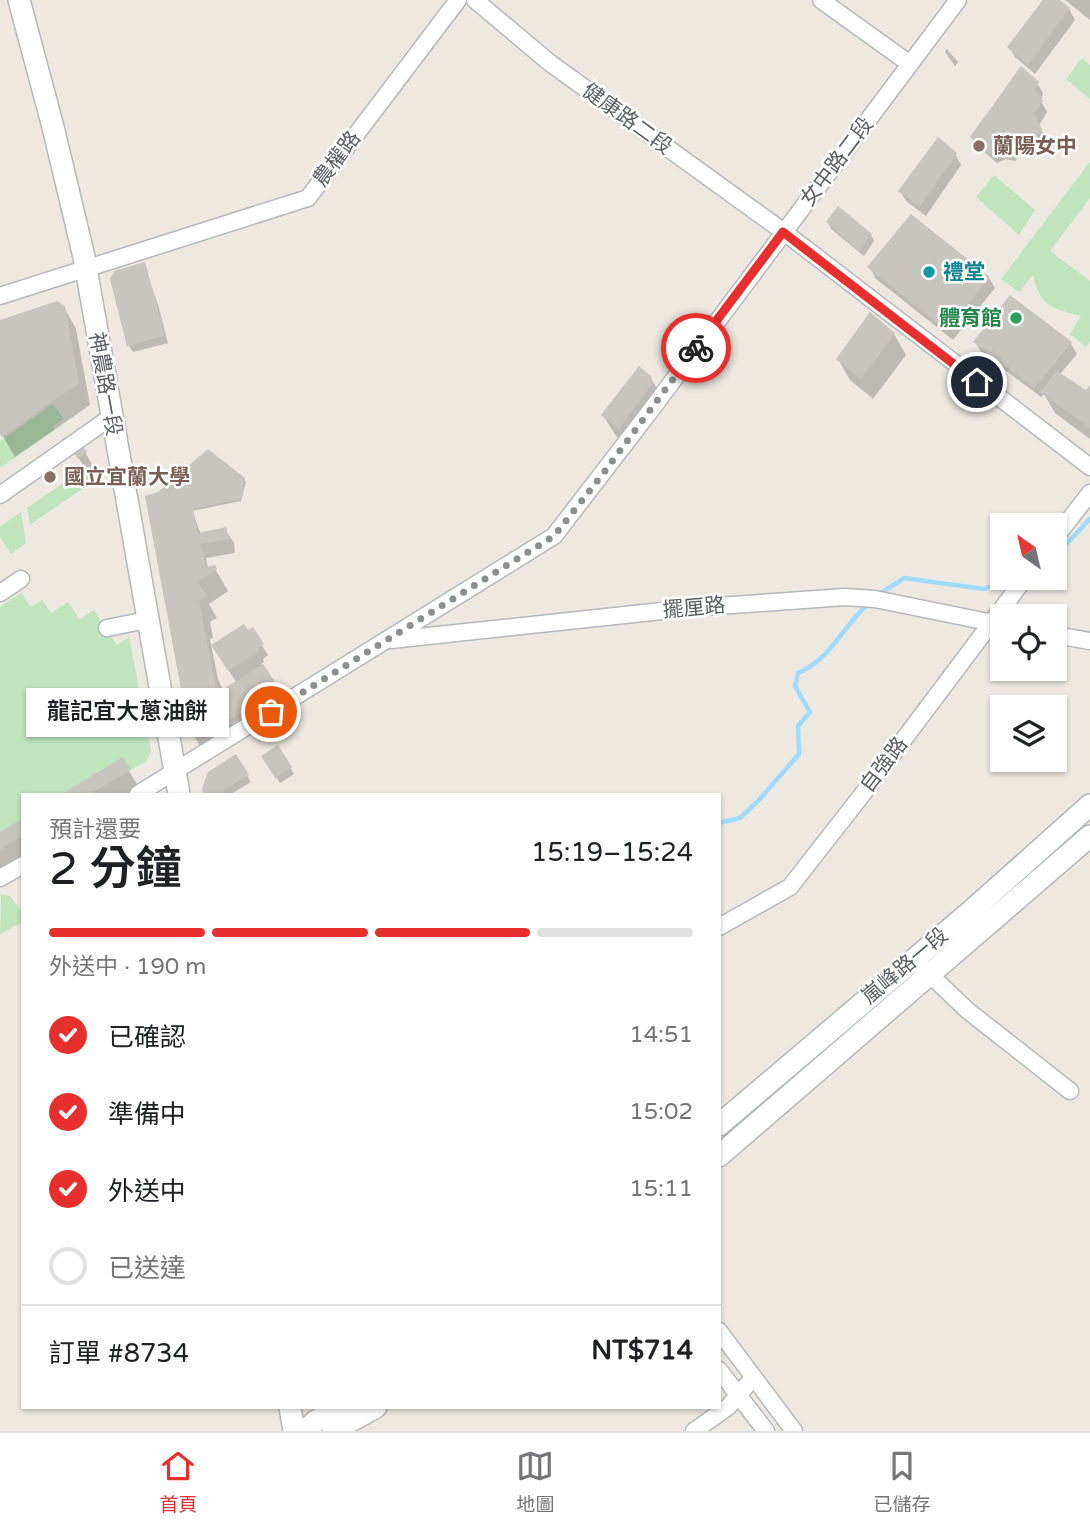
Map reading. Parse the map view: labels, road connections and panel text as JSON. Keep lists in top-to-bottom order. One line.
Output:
{"streets":{"main road":["神農路一段","嵐峰路一段"],"street":["健康路二段","農權路","女中路二段","擺厘路","自強路"]},"crossings":[["健康路二段","女中路二段"],["農權路","神農路一段"],["女中路二段","神農路一段"],["女中路二段","擺厘路"]],"places":["蘭陽女中","禮堂","體育館","國立宜蘭大學","龍記宜大蔥油餅"],"north":"top left","page":{"bubble":"龍記宜大蔥油餅","heading":["2 分鐘","預計還要","15:19–15:24"],"panel":["訂單 #8734","NT$714"],"bar":"外送中 · 190 m","list":[["已確認","14:51"],["準備中","15:02"],["外送中","15:11"],"已送達"],"tabs":["首頁","地圖","已儲存"]}}
